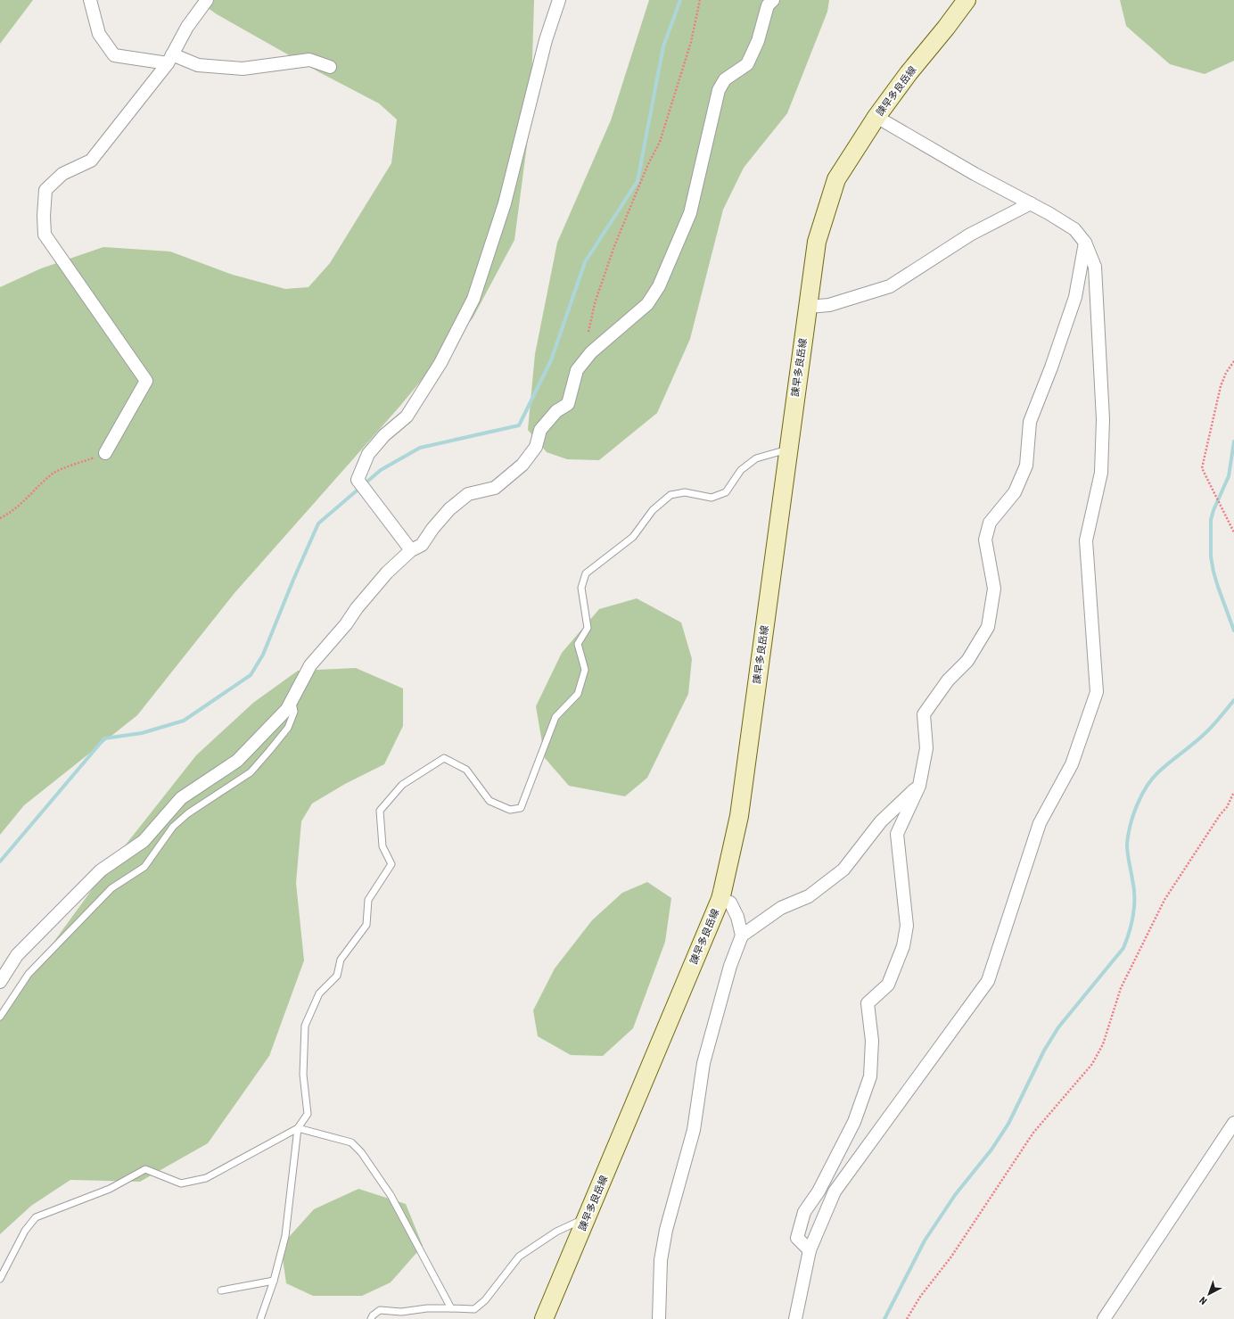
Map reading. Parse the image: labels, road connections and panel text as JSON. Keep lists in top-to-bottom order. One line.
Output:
{"streets":{"main road":["諫早多良岳線"]},"north":"bottom left"}
